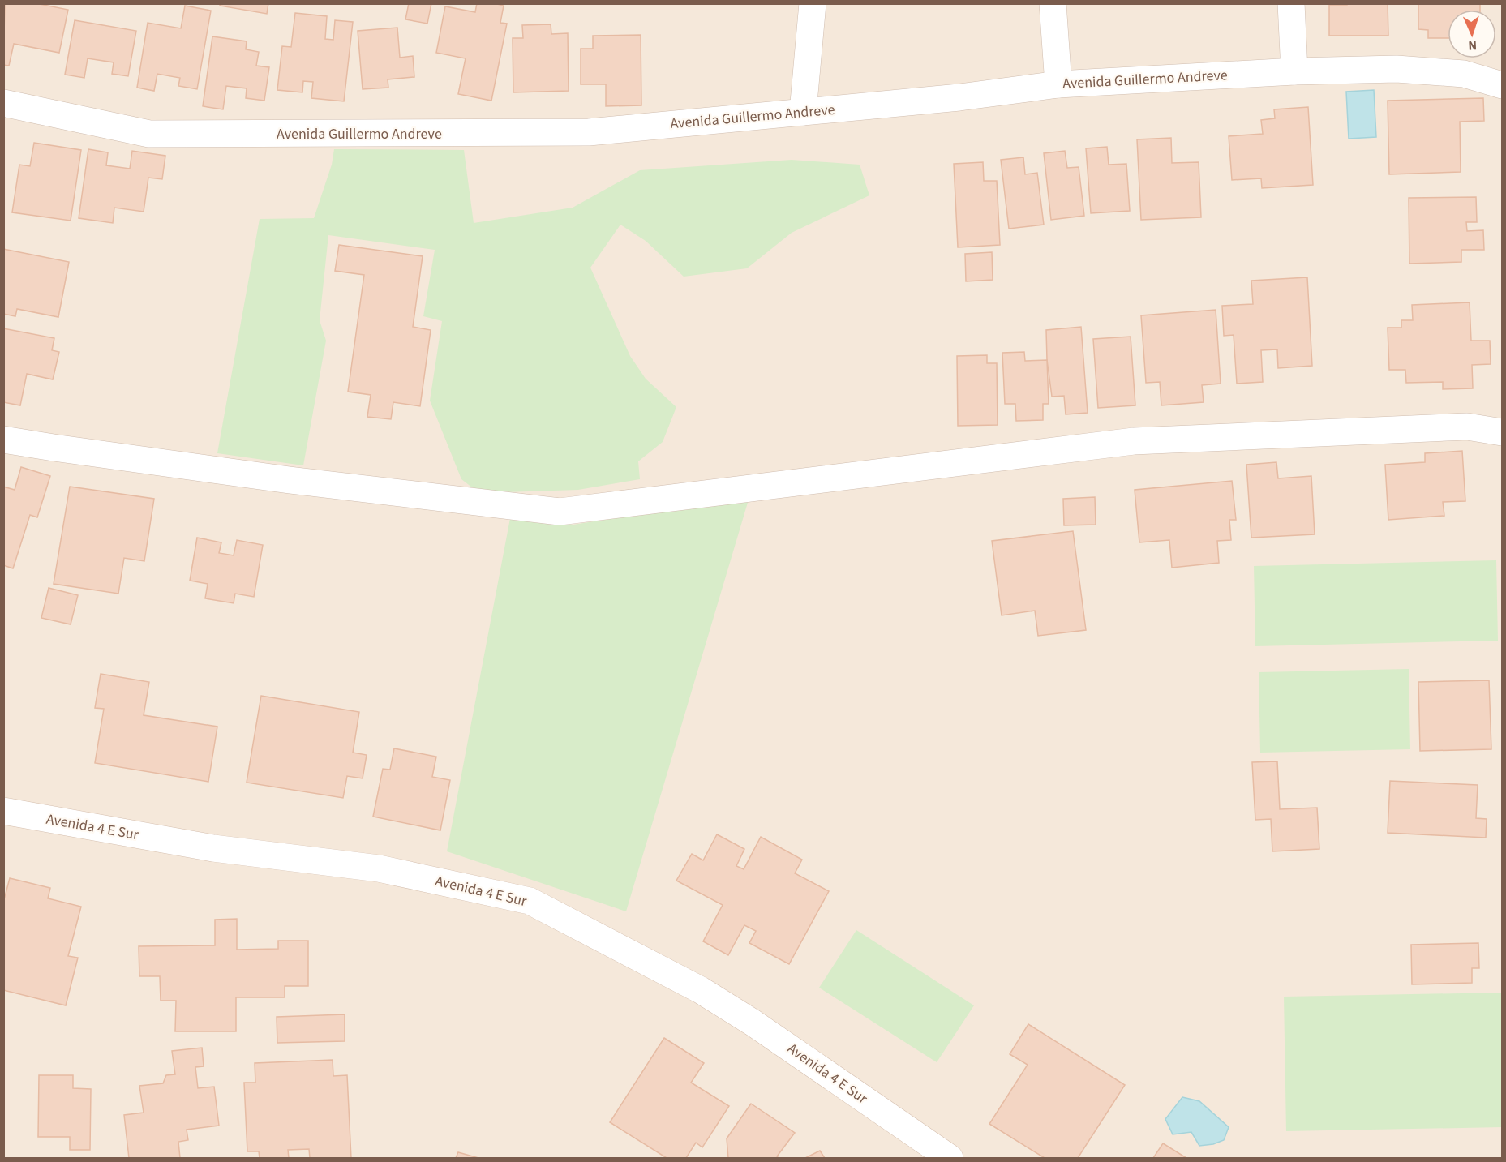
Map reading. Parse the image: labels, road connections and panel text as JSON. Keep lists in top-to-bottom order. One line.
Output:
{"streets":{"street":["Avenida Guillermo Andreve","Avenida 4 E Sur"]},"north":"bottom"}
